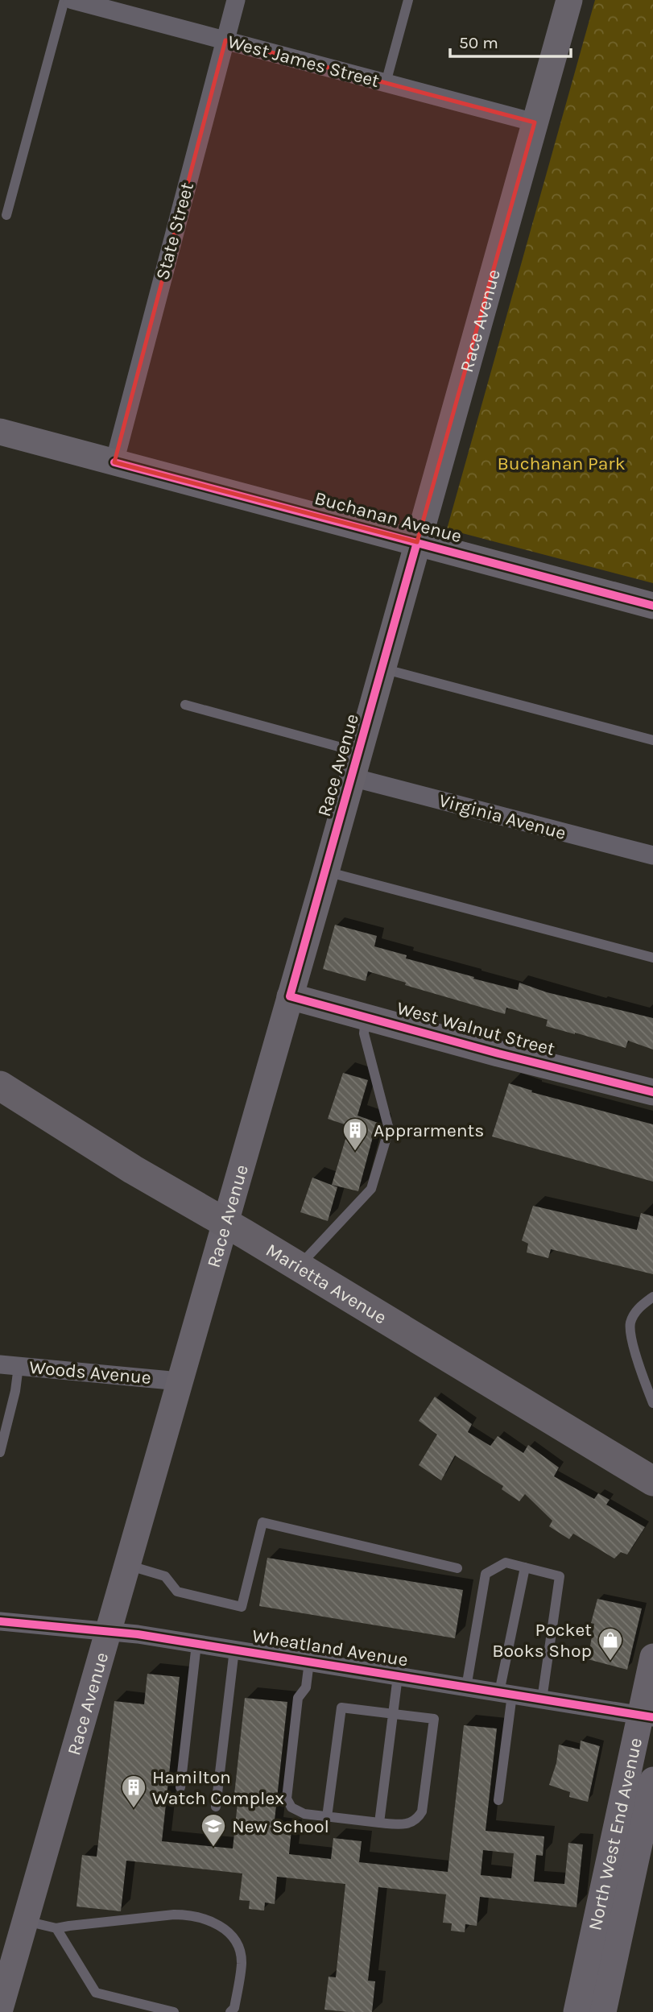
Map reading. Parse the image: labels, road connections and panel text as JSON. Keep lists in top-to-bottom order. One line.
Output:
{"streets":{"main road":["Race Avenue","Buchanan Avenue","West Walnut Street","Marietta Avenue","North West End Avenue"],"street":["West James Street","State Street","Virginia Avenue","Woods Avenue","Wheatland Avenue"]},"crossings":[["West James Street","State Street"],["West James Street","Race Avenue"],["State Street","Buchanan Avenue"],["Race Avenue","Buchanan Avenue"],["Race Avenue","Virginia Avenue"],["Race Avenue","West Walnut Street"],["Race Avenue","Marietta Avenue"],["Race Avenue","Woods Avenue"],["Race Avenue","Wheatland Avenue"],["Wheatland Avenue","North West End Avenue"]],"parks":["Buchanan Park"],"places":{"building":["Apprarments","Hamilton Watch Complex"],"shop":["Pocket Books Shop"],"school or university":["New School"]},"scale_bar":"50 m"}
